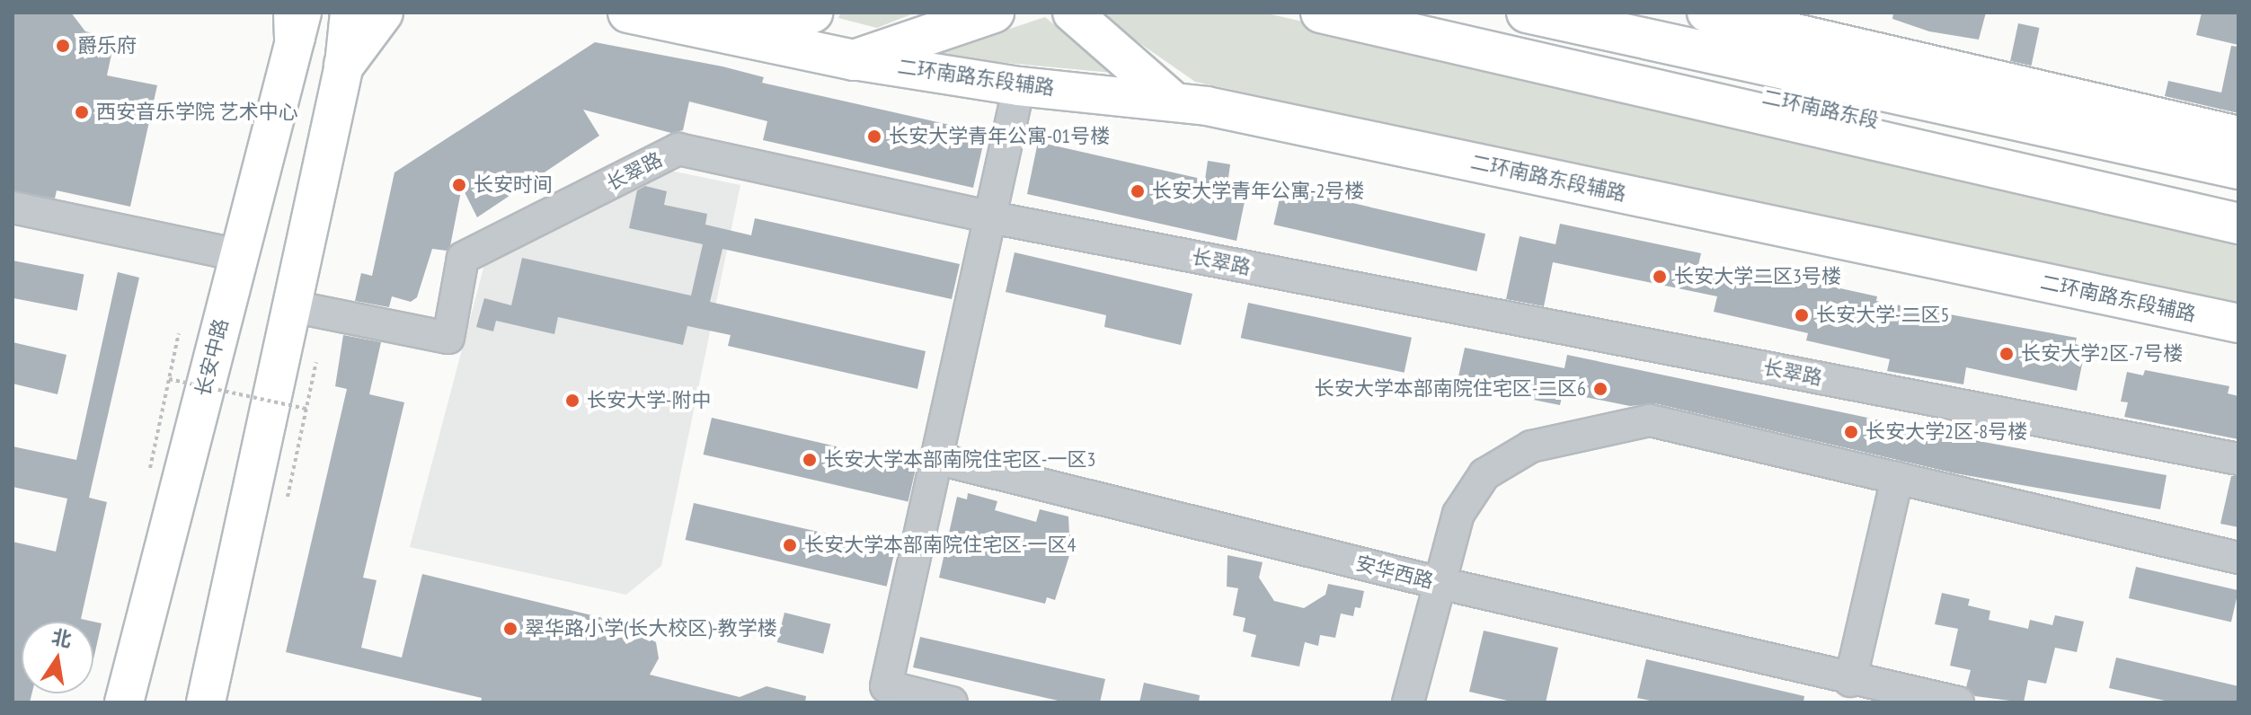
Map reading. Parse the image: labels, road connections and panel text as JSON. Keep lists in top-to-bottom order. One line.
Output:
{"streets":{"highway":["二环南路东段"],"main road":["二环南路东段辅路","长安中路"],"street":["长翠路","安华西路"]},"places":["爵乐府","西安音乐学院 艺术中心","长安大学青年公寓-01号楼","长安时间","长安大学青年公寓-2号楼","长安大学二区3号楼","长安大学-二区5","长安大学2区-7号楼","长安大学本部南院住宅区-二区6","长安大学-附中","长安大学2区-8号楼","长安大学本部南院住宅区-一区3","长安大学本部南院住宅区-一区4","翠华路小学(长大校区)-教学楼"],"north":"top"}
